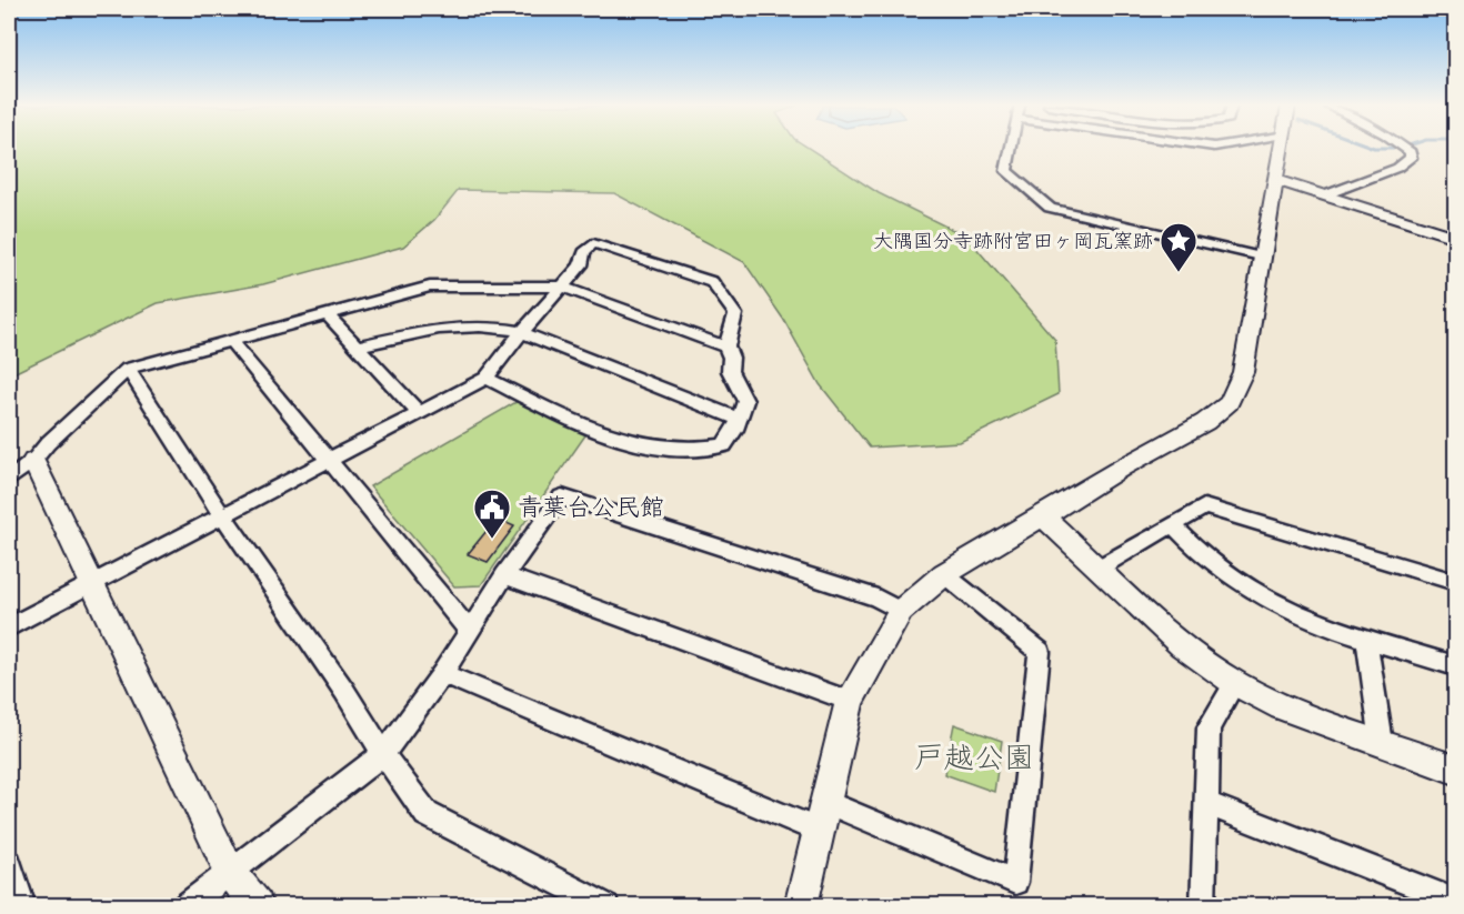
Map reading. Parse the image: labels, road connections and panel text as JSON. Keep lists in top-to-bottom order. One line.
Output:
{"parks":["戸越公園"],"places":{"place":["大隅国分寺跡附宮田ヶ岡瓦窯跡"],"public building":["青葉台公民館"]}}
